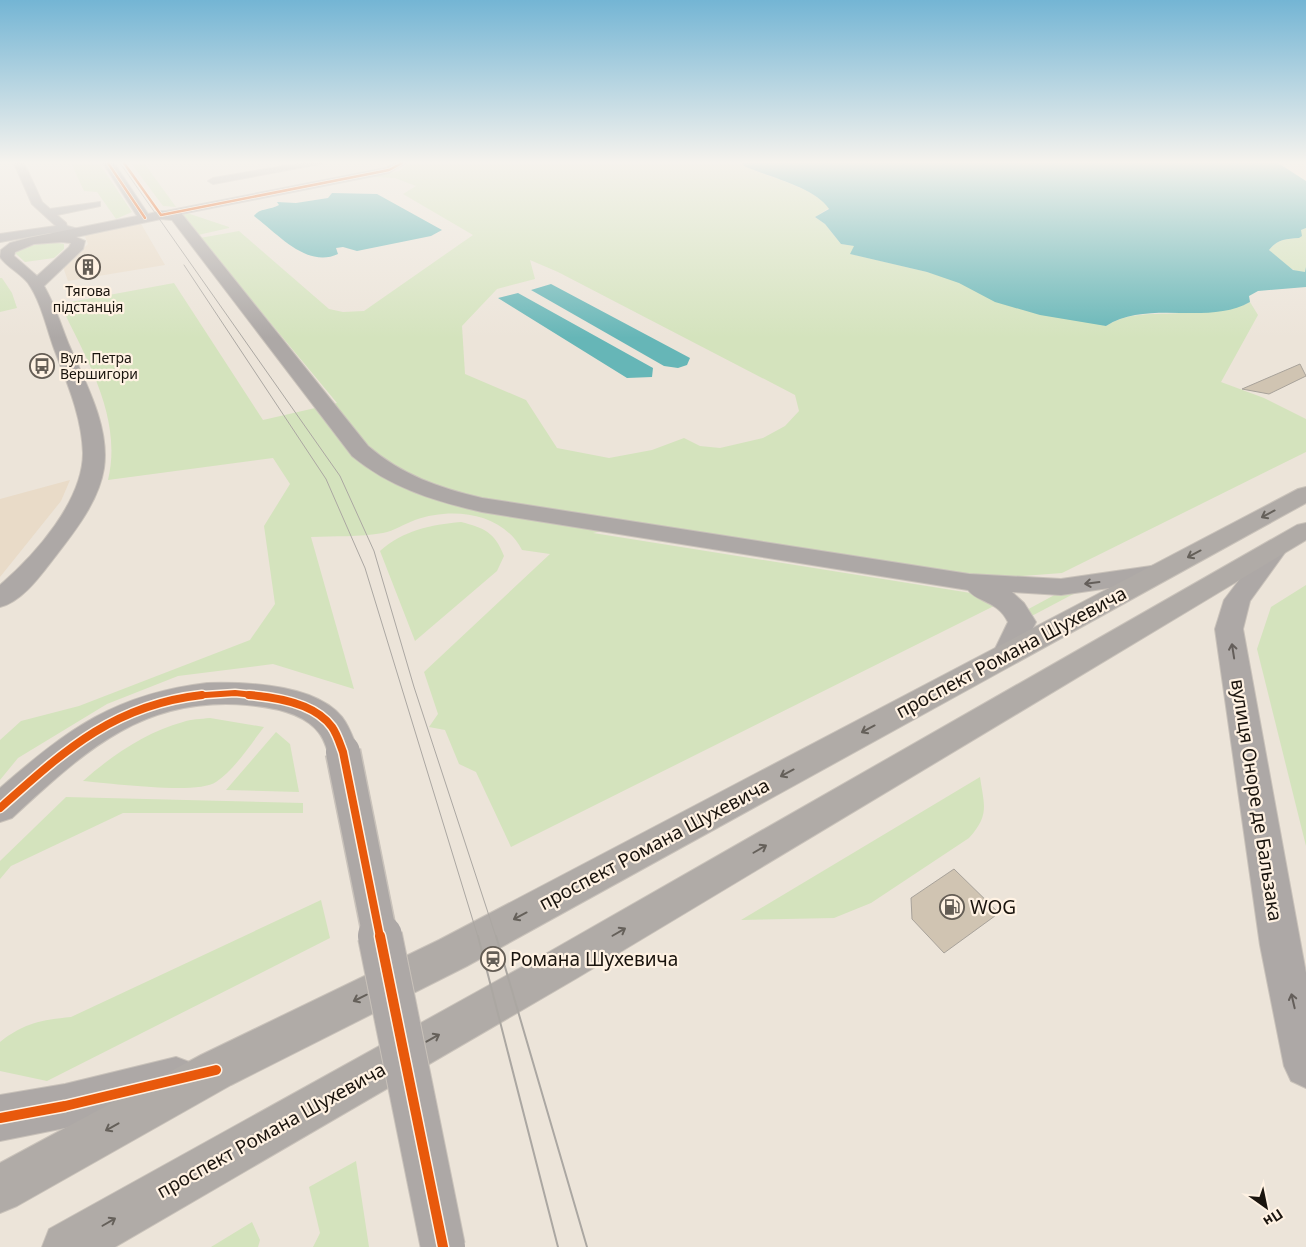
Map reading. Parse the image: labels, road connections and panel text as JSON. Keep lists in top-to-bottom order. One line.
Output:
{"streets":{"main road":["проспект Романа Шухевича","вулиця Оноре де Бальзака"]},"crossings":[["проспект Романа Шухевича","вулиця Оноре де Бальзака"]],"one_way":["вулиця Оноре де Бальзака"],"places":{"building":["Тягова пiдстанцiя"],"bus stop":["Вул. Петра Вершигори"],"fuel station":["WOG"],"station":["Романа Шухевича"]},"north":"bottom right"}
